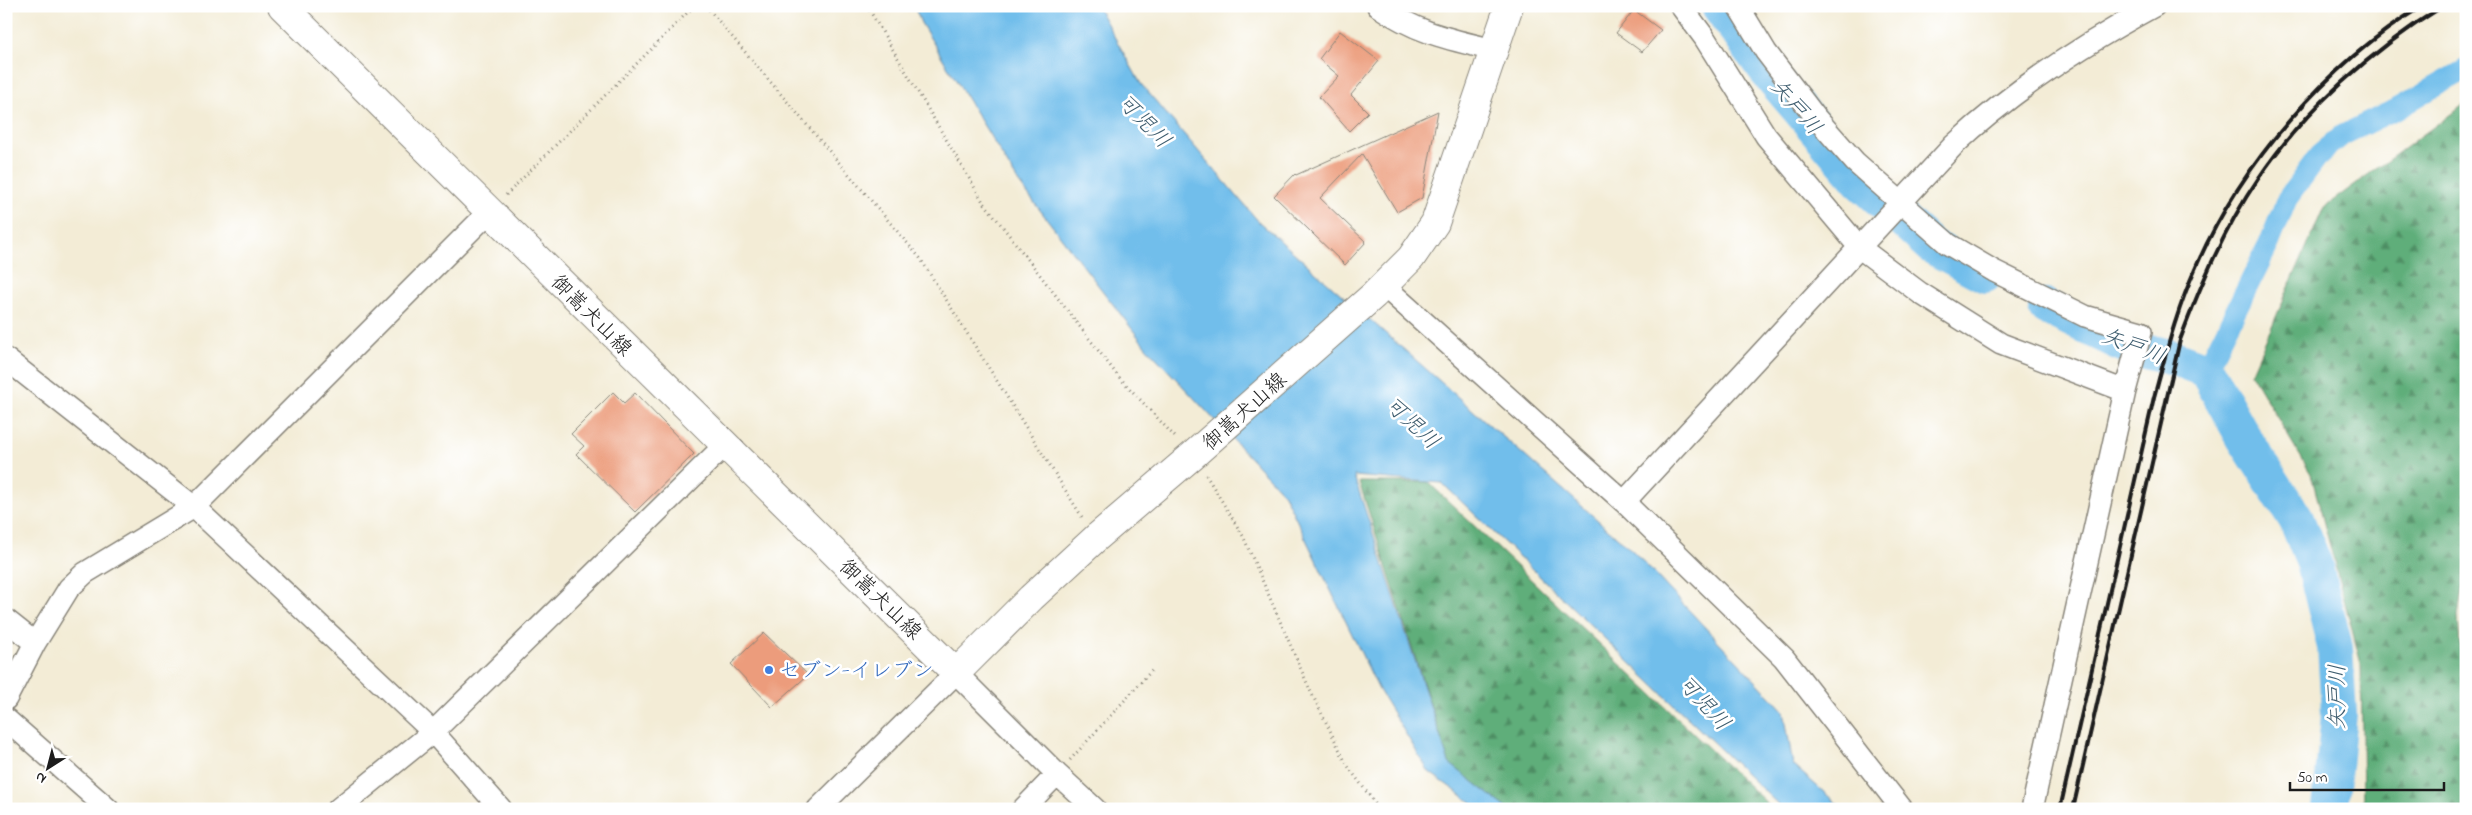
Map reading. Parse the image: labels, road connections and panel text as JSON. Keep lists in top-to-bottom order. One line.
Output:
{"streets":{"main road":["御嵩犬山線"]},"water":["矢戸川","可児川"],"places":["セブン-イレブン"],"scale_bar":"50 m","north":"bottom left"}
